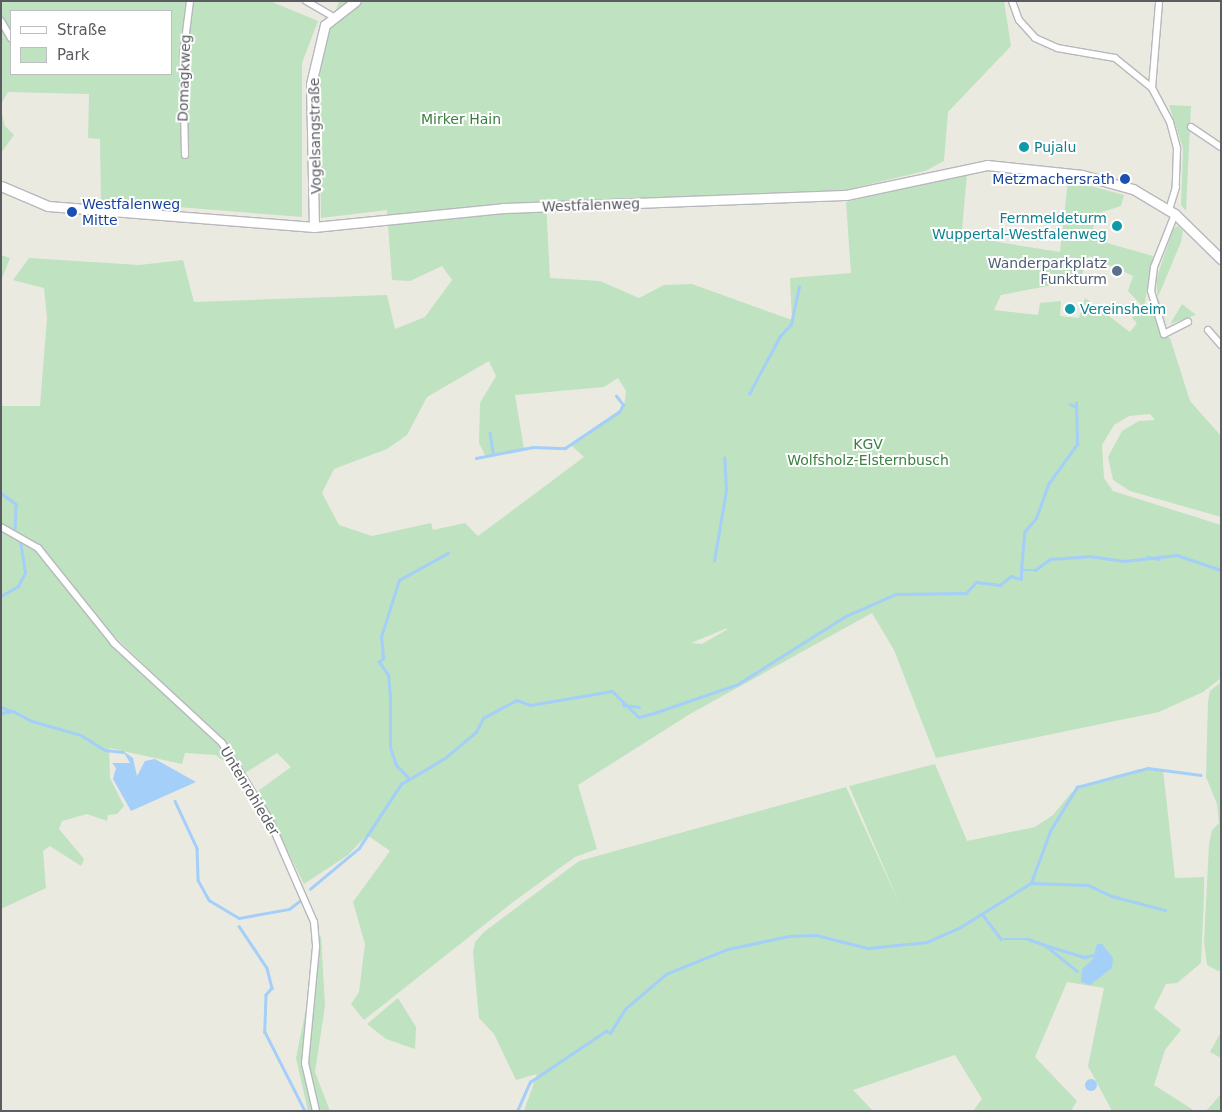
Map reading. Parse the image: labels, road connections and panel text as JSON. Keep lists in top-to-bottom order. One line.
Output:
{"streets":{"street":["Domagkweg","Vogelsangstraße","Westfalenweg","Untenrohleder"]},"crossings":[["Vogelsangstraße","Westfalenweg"]],"parks":["Mirker Hain","KGV Wolfsholz-Elsternbusch"],"places":["Pujalu","Metzmachersrath","Westfalenweg Mitte","Fernmeldeturm Wuppertal-Westfalenweg","Wanderparkplatz Funkturm","Vereinsheim"],"legend":["Straße","Park"]}
